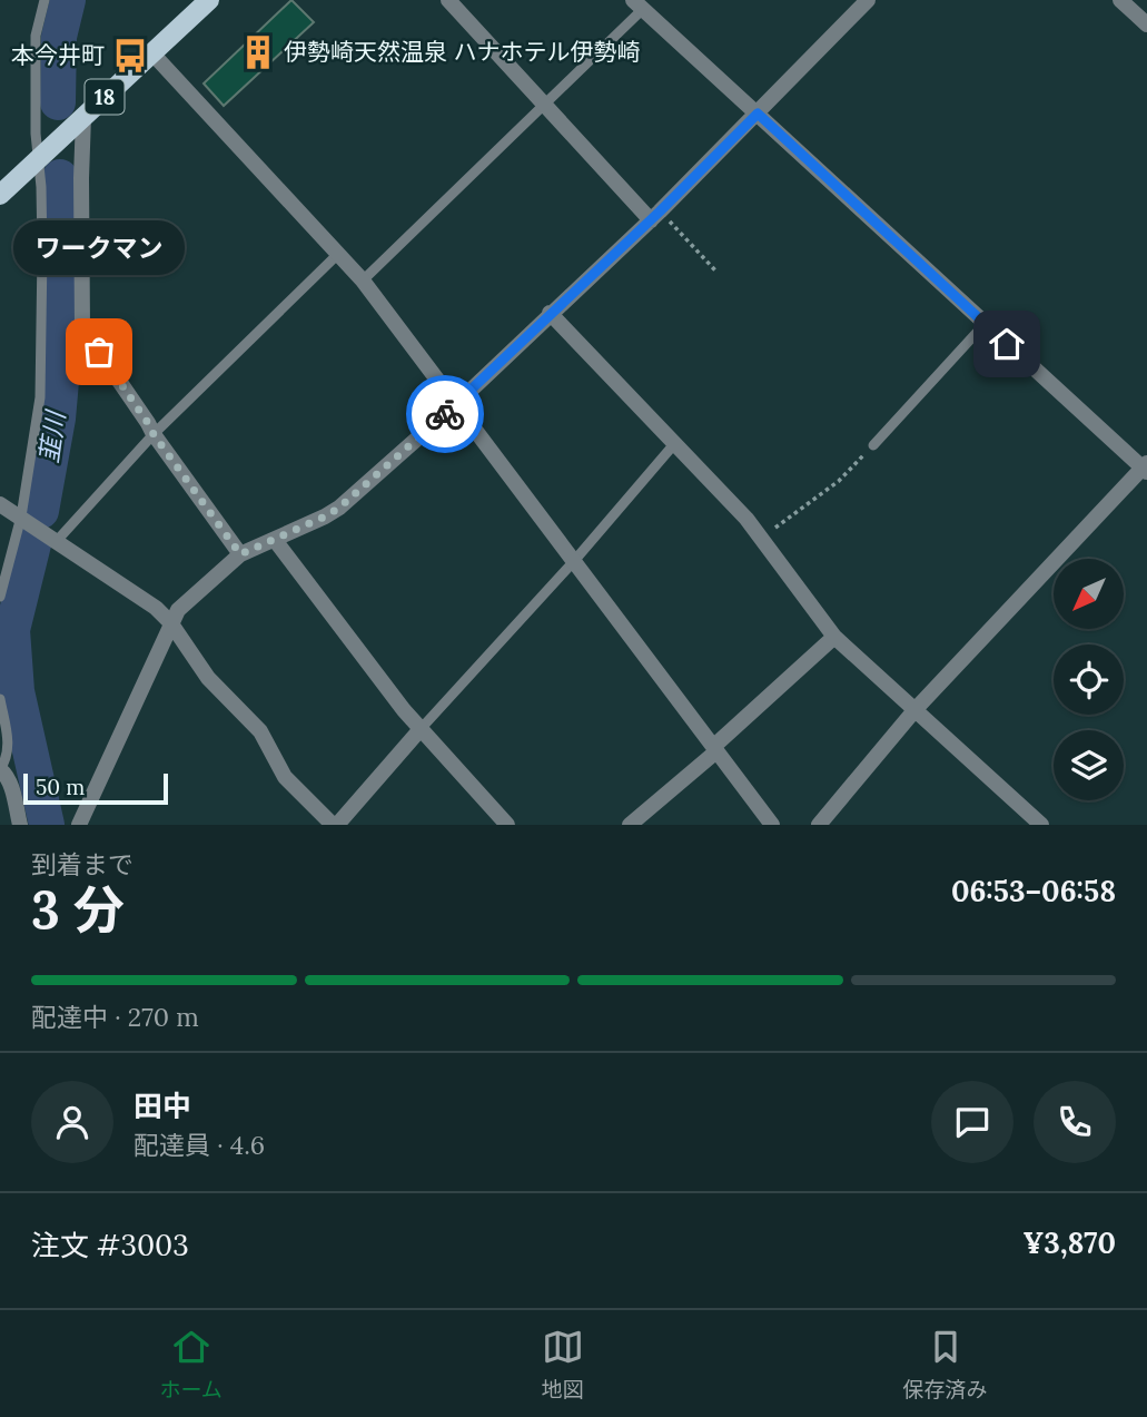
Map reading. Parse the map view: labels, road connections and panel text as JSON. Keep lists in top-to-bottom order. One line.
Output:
{"streets":{"main road":["18"]},"water":["韮川"],"places":{"building":["伊勢崎天然温泉 ハナホテル伊勢崎"],"bus stop":["本今井町"],"other":["ワークマン"]},"scale_bar":"50 m","north":"bottom left","page":{"bubble":"ワークマン","scale":"50 m","heading":["3 分","到着まで","06:53–06:58"],"panel":["田中","配達員 · 4.6","注文 #3003","¥3,870"],"bar":"配達中 · 270 m","tabs":["ホーム","地図","保存済み"]}}
